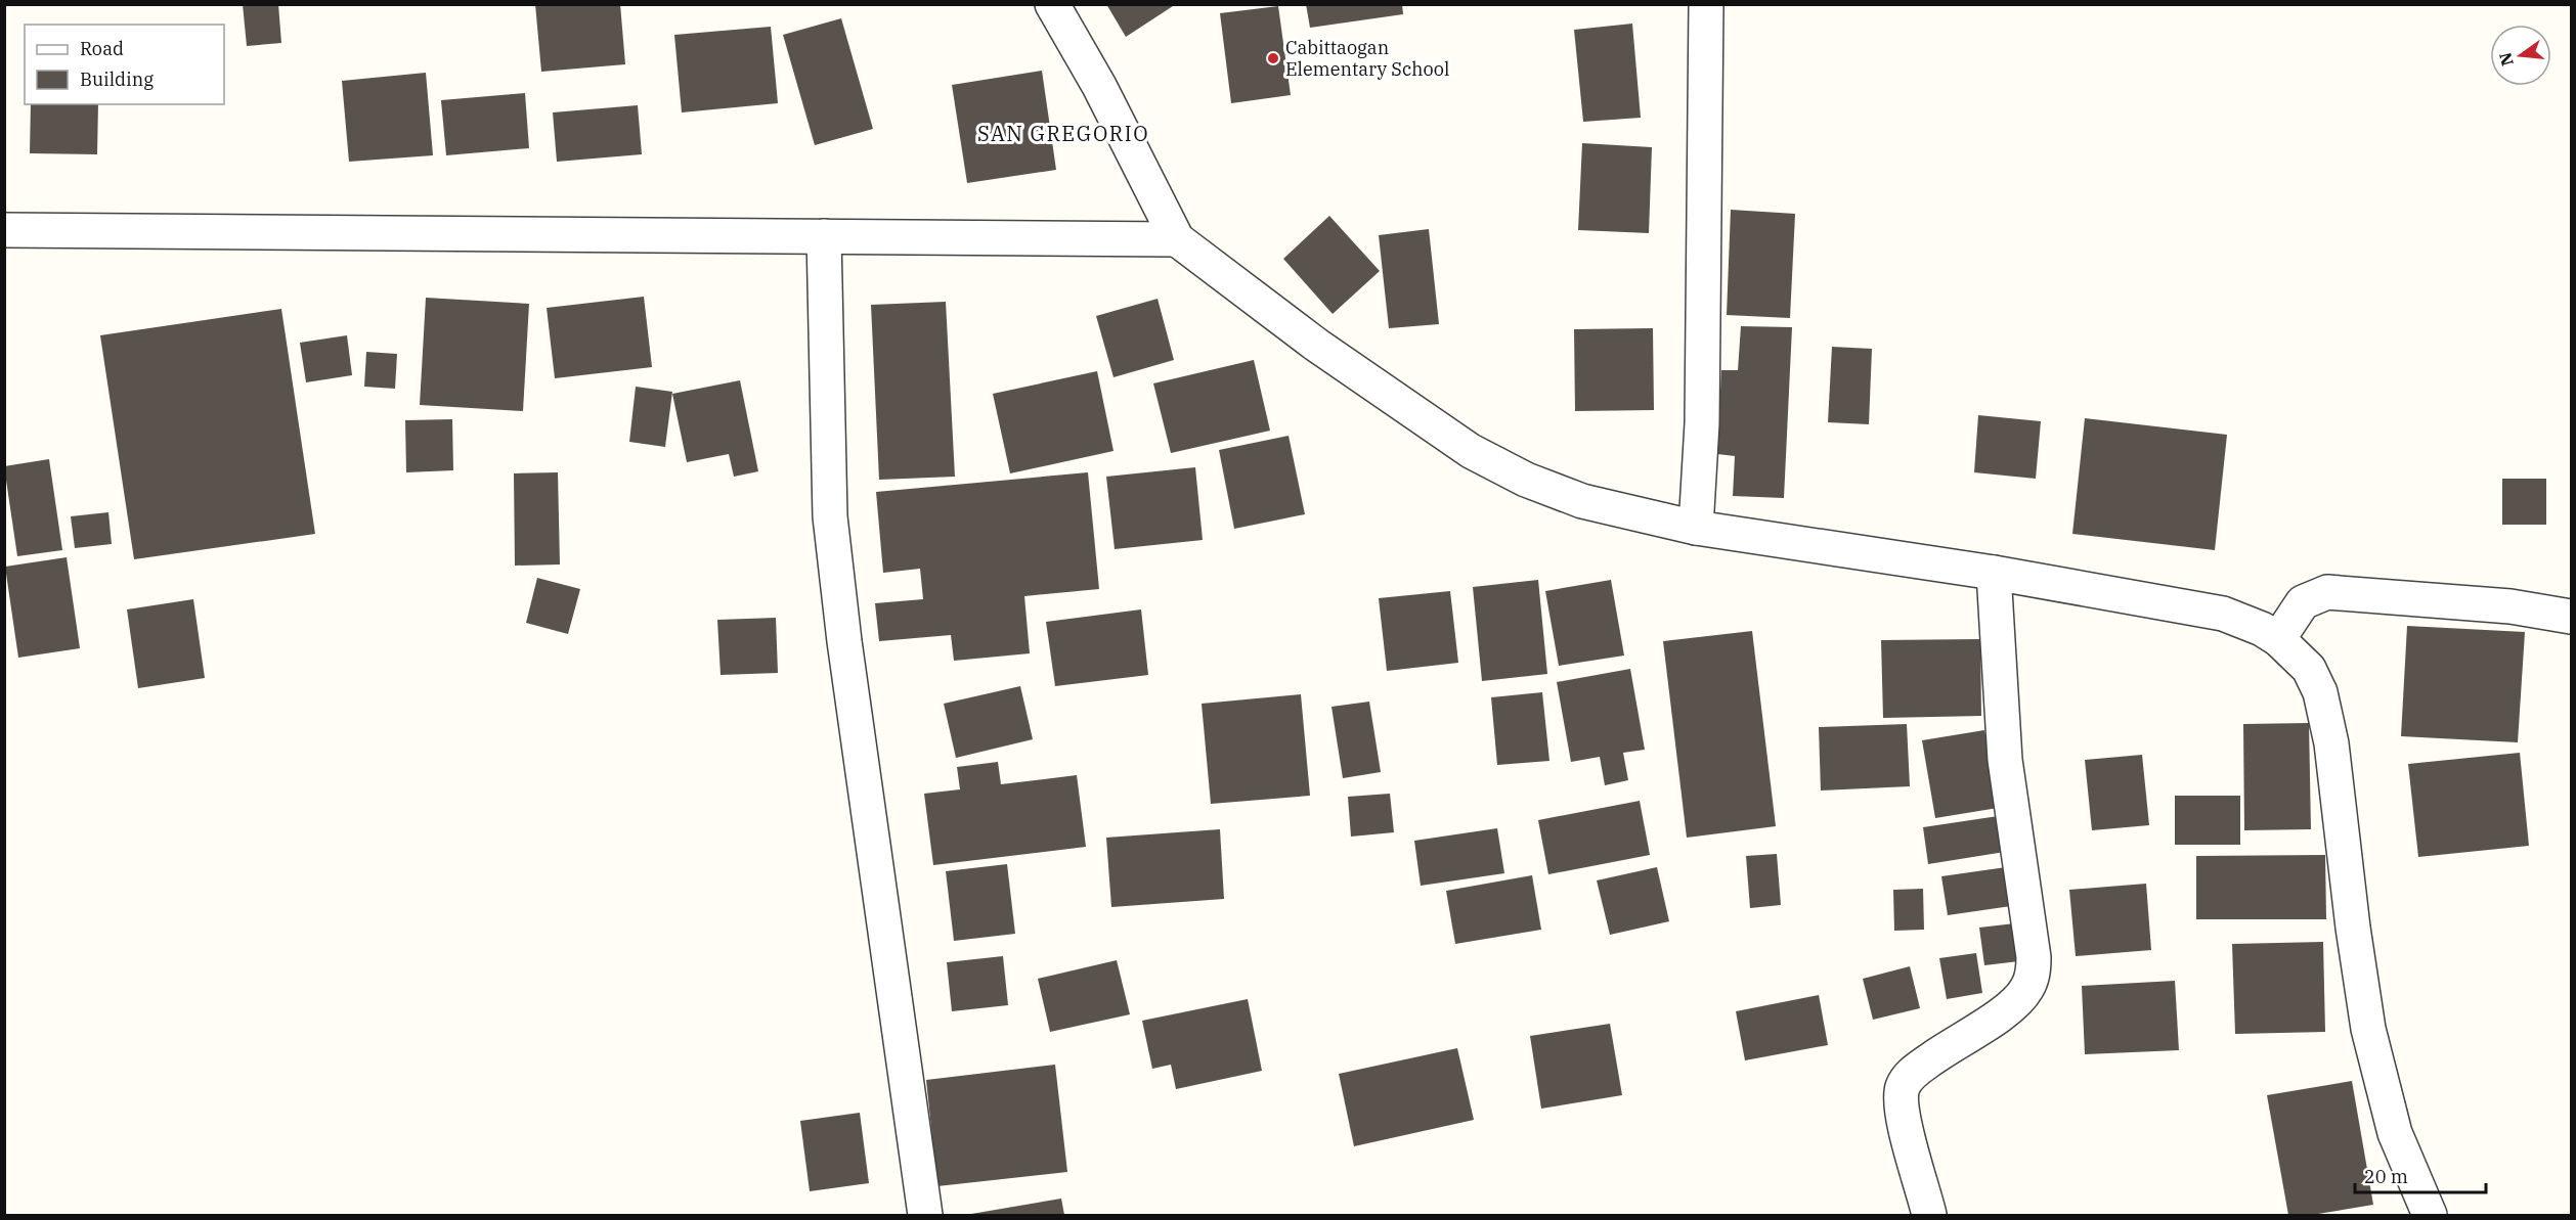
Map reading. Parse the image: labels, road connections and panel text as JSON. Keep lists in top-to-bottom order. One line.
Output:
{"districts":["SAN GREGORIO"],"places":["Cabittaogan Elementary School"],"legend":["Road","Building"],"scale_bar":"20 m","north":"left"}
